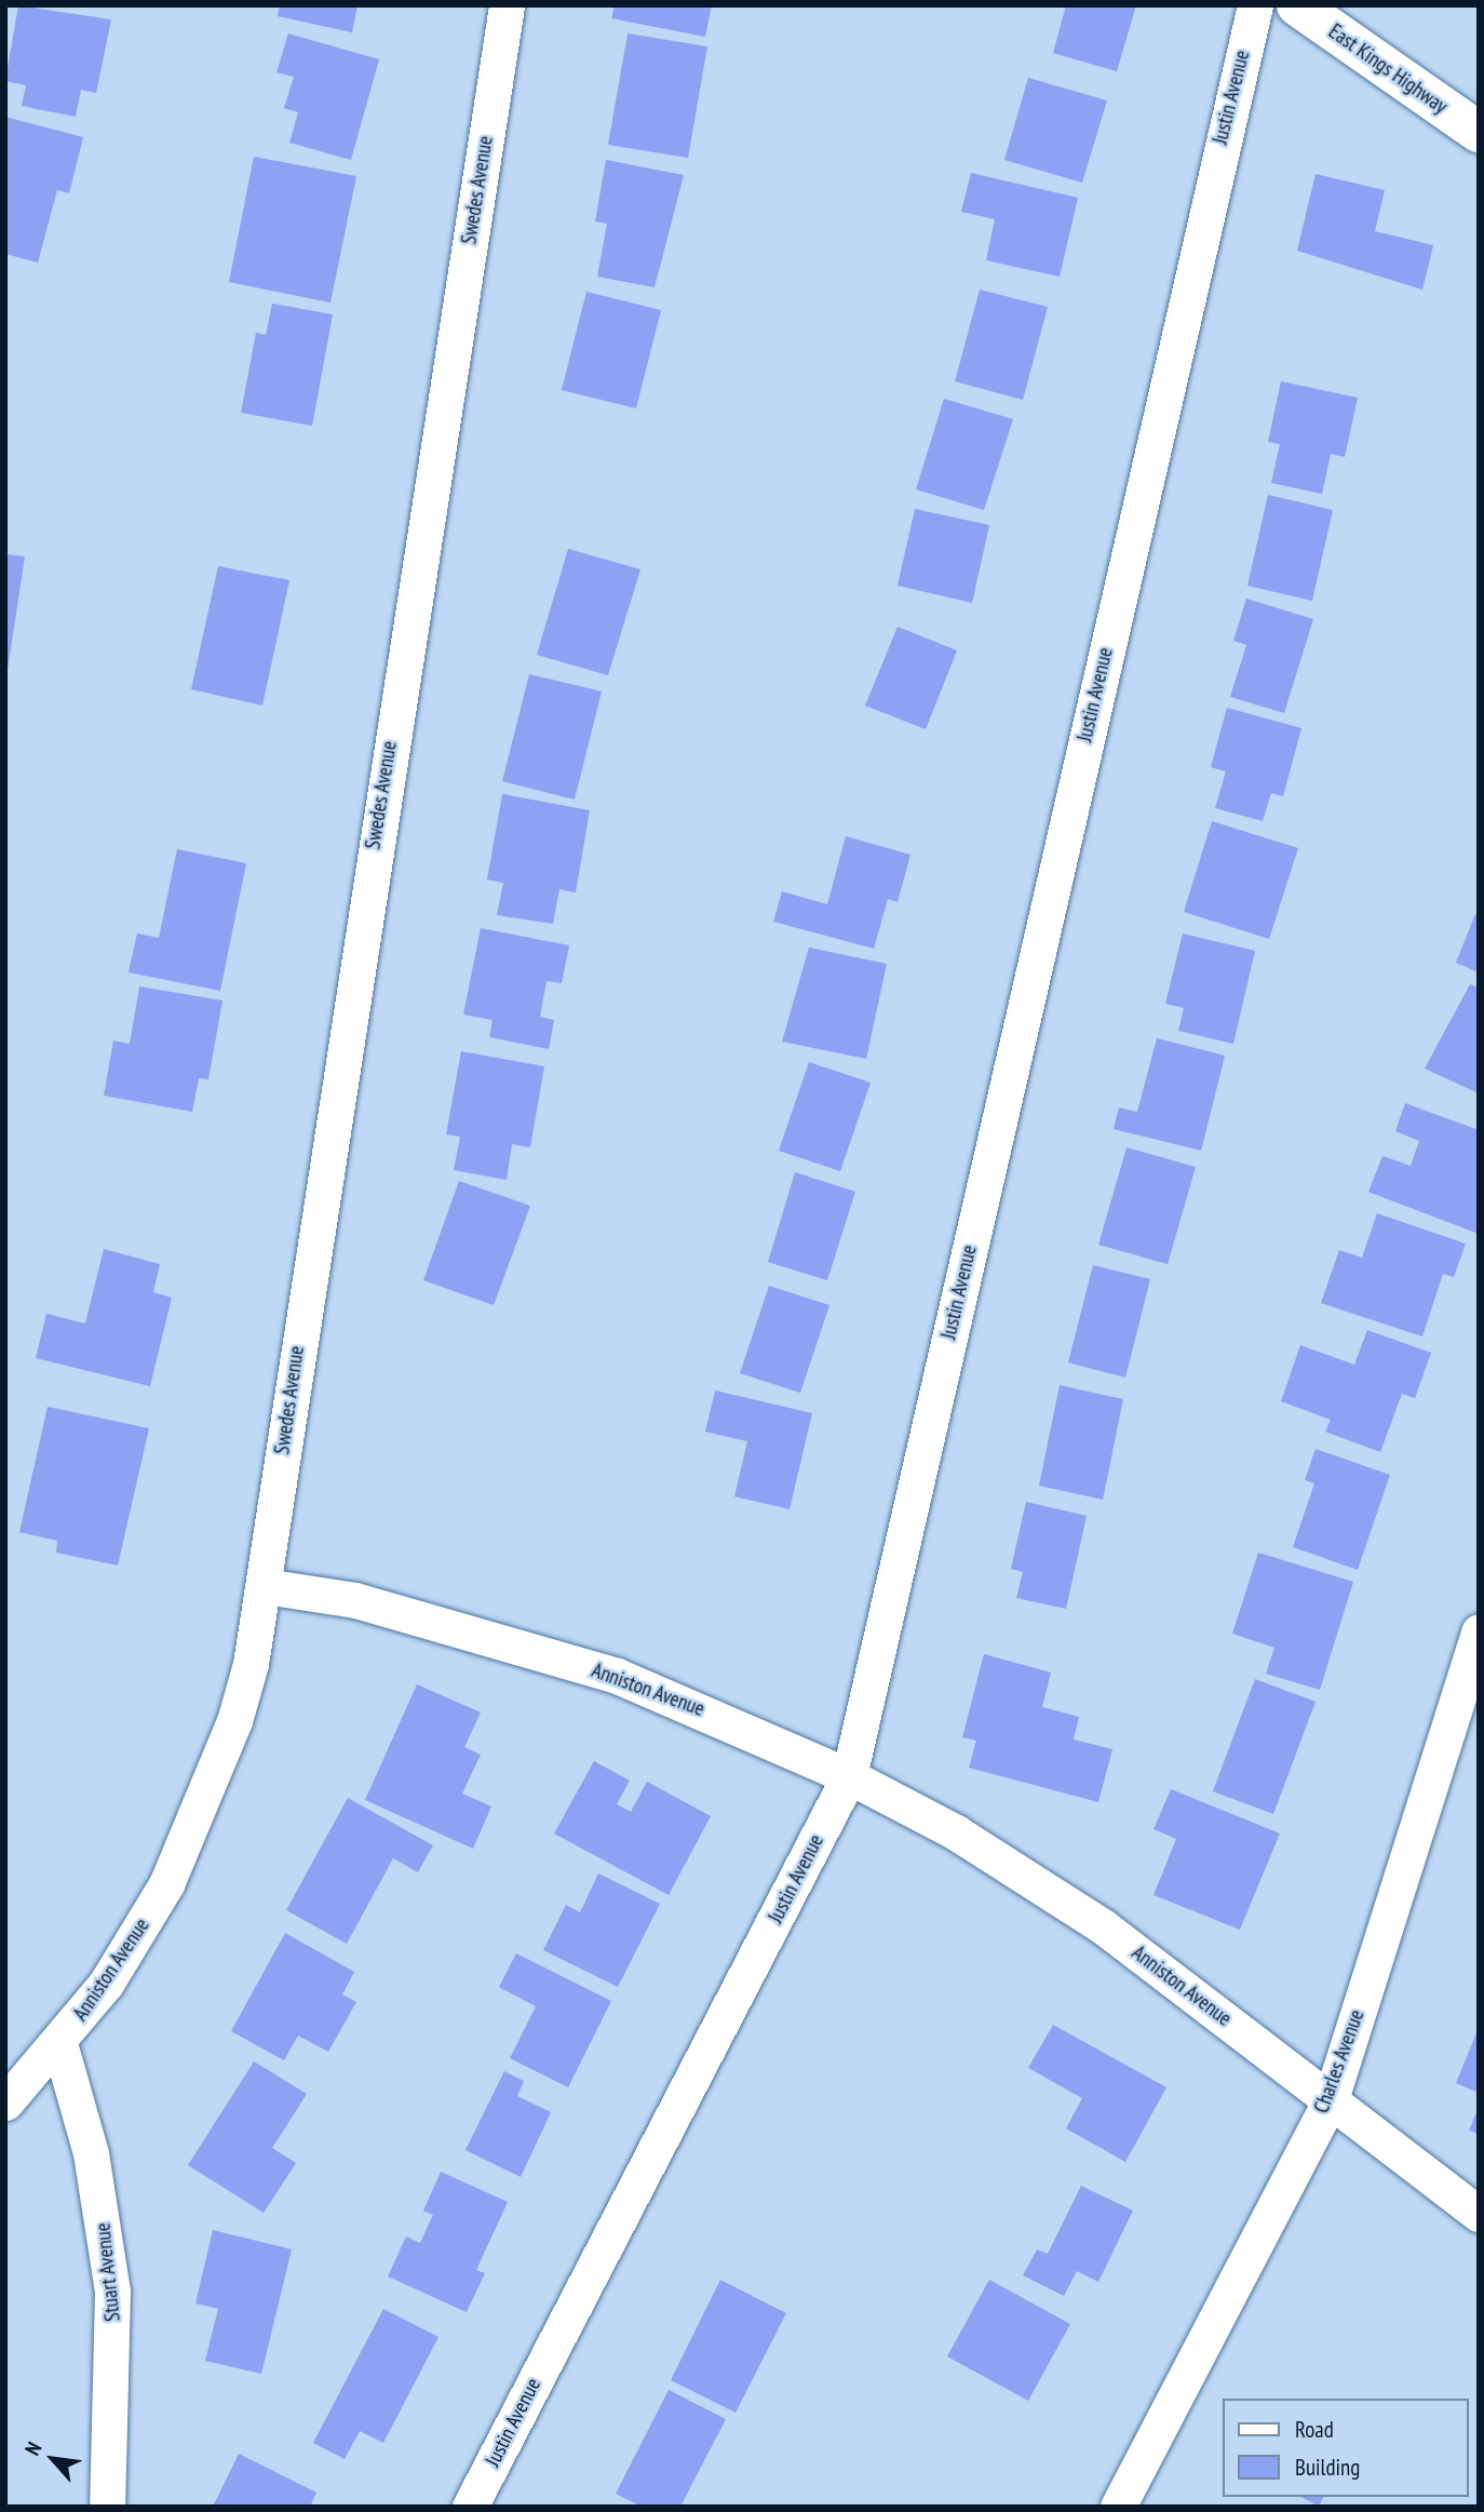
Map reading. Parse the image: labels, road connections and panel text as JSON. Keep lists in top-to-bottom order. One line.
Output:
{"streets":{"main road":["East Kings Highway"],"street":["Justin Avenue","Swedes Avenue","Anniston Avenue","Charles Avenue","Stuart Avenue"]},"crossings":[["Justin Avenue","Anniston Avenue"],["Swedes Avenue","Anniston Avenue"],["Anniston Avenue","Charles Avenue"],["Anniston Avenue","Stuart Avenue"]],"legend":["Road","Building"],"north":"top left"}
